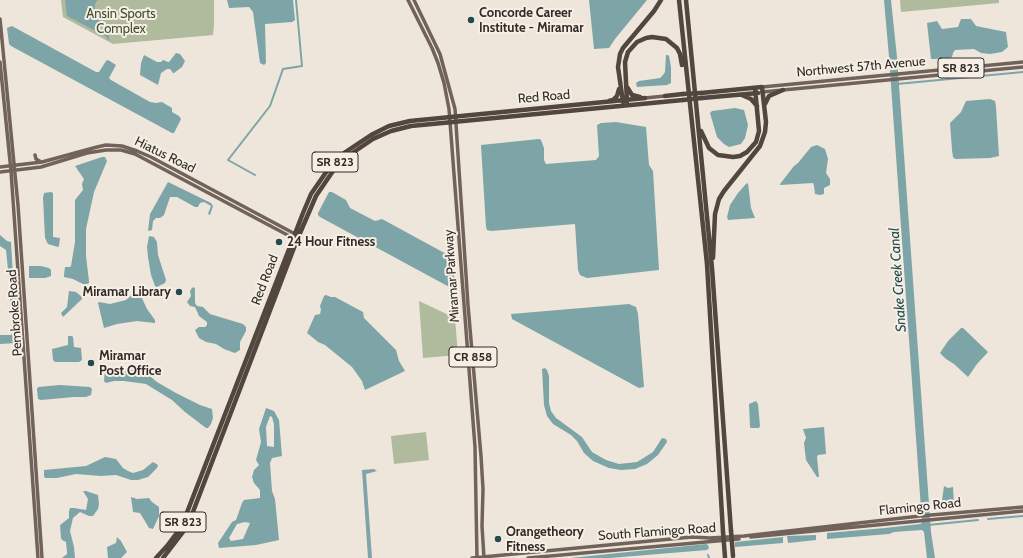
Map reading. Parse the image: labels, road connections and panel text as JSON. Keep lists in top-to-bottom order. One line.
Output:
{"streets":{"highway":["Northwest 57th Avenue","SR 823","Red Road"],"main road":["Hiatus Road","Miramar Parkway","Pembroke Road","CR 858","Flamingo Road","South Flamingo Road"]},"crossings":[["Northwest 57th Avenue","Red Road"],["Red Road","Hiatus Road"],["Red Road","Miramar Parkway"],["Hiatus Road","Pembroke Road"],["Miramar Parkway","South Flamingo Road"],["Flamingo Road","South Flamingo Road"]],"water":["Snake Creek Canal"],"parks":["Ansin Sports Complex"],"places":["Concorde Career Institute - Miramar","24 Hour Fitness","Miramar Library","Miramar Post Office","Orangetheory Fitness"]}
